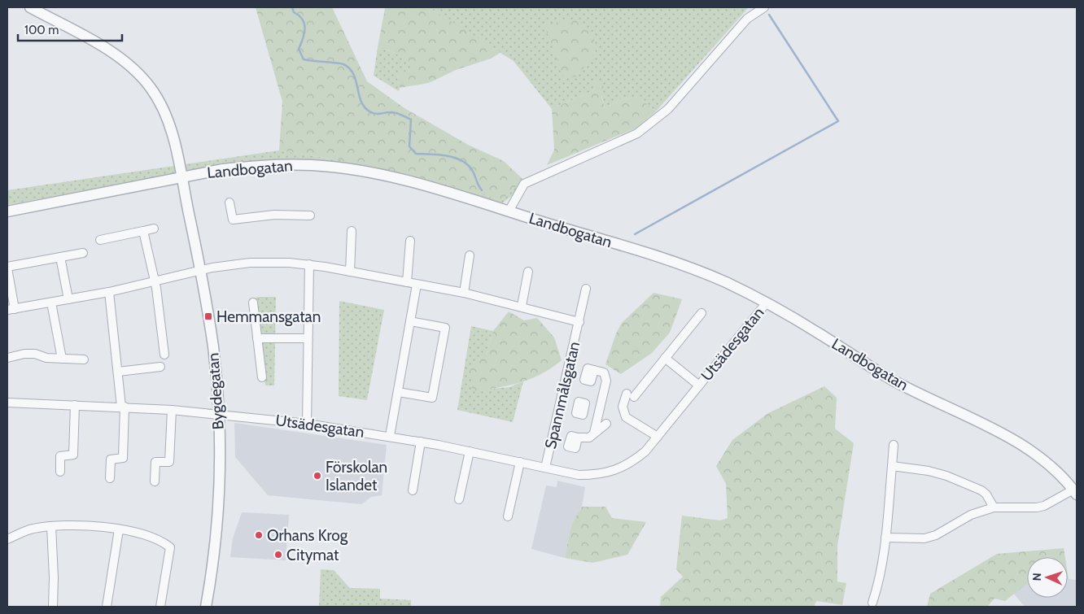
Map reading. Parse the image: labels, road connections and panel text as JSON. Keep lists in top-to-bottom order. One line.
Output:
{"streets":{"street":["Landbogatan","Utsädesgatan","Bygdegatan","Spannmålsgatan"]},"crossings":[["Landbogatan","Utsädesgatan"],["Landbogatan","Bygdegatan"],["Utsädesgatan","Bygdegatan"],["Utsädesgatan","Spannmålsgatan"],["Bygdegatan","Spannmålsgatan"]],"places":{"transit":["Hemmansgatan"],"other":["Förskolan Islandet","Orhans Krog","Citymat"]},"scale_bar":"100 m","north":"left"}
